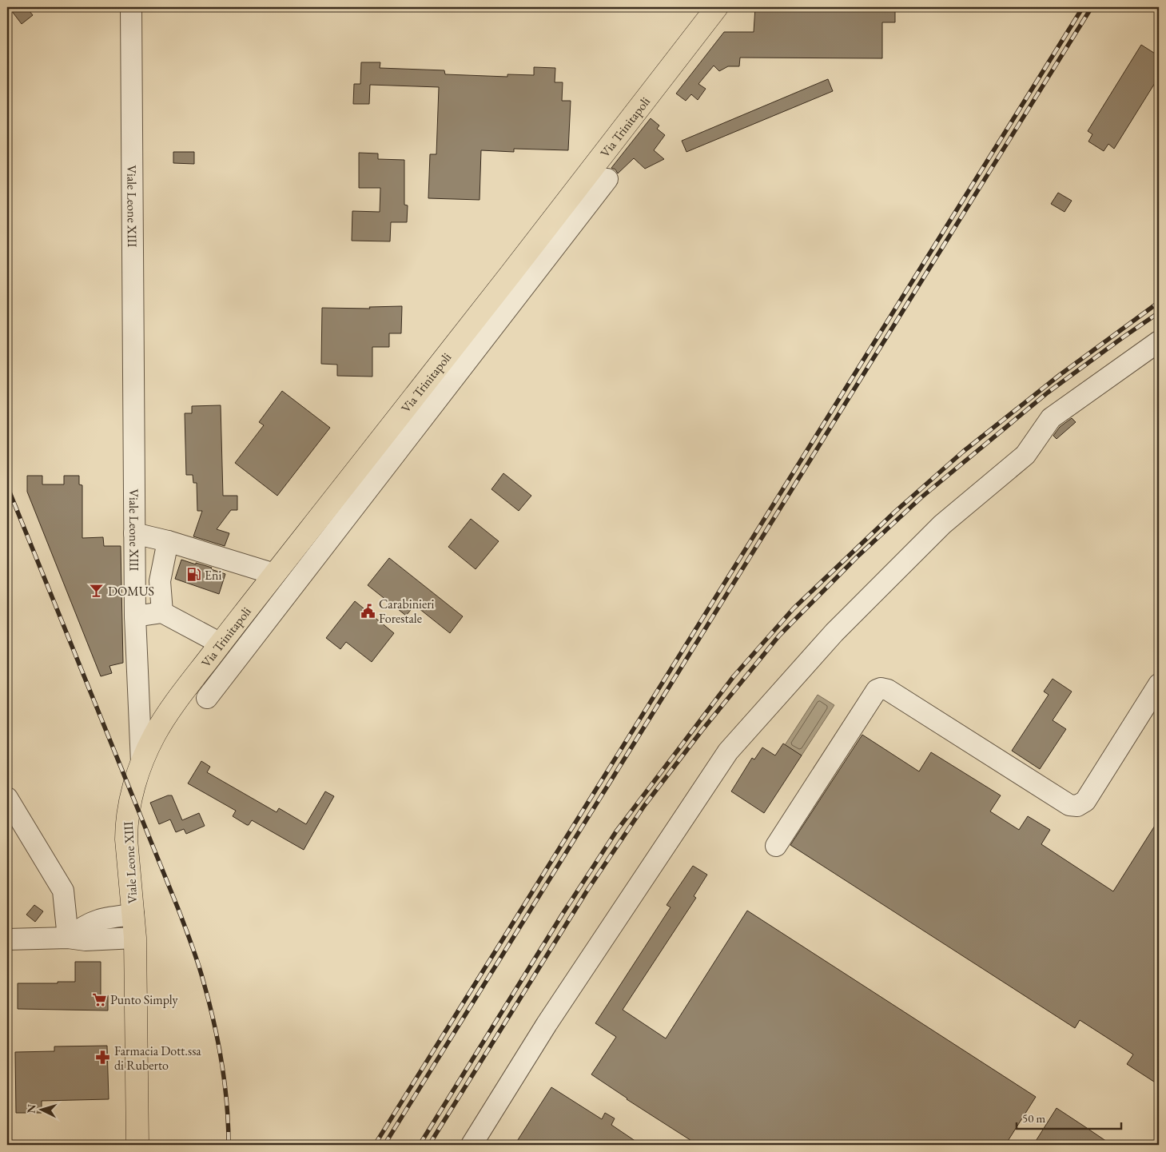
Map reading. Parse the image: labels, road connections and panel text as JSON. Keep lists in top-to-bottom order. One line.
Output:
{"streets":{"main road":["Via Trinitapoli","Viale Leone XIII"]},"crossings":[["Via Trinitapoli","Viale Leone XIII"]],"places":{"fuel station":["Eni"],"bar":["DOMUS"],"public building":["Carabinieri Forestale"],"supermarket":["Punto Simply"],"pharmacy":["Farmacia Dott.ssa di Ruberto"]},"scale_bar":"50 m","north":"left"}
